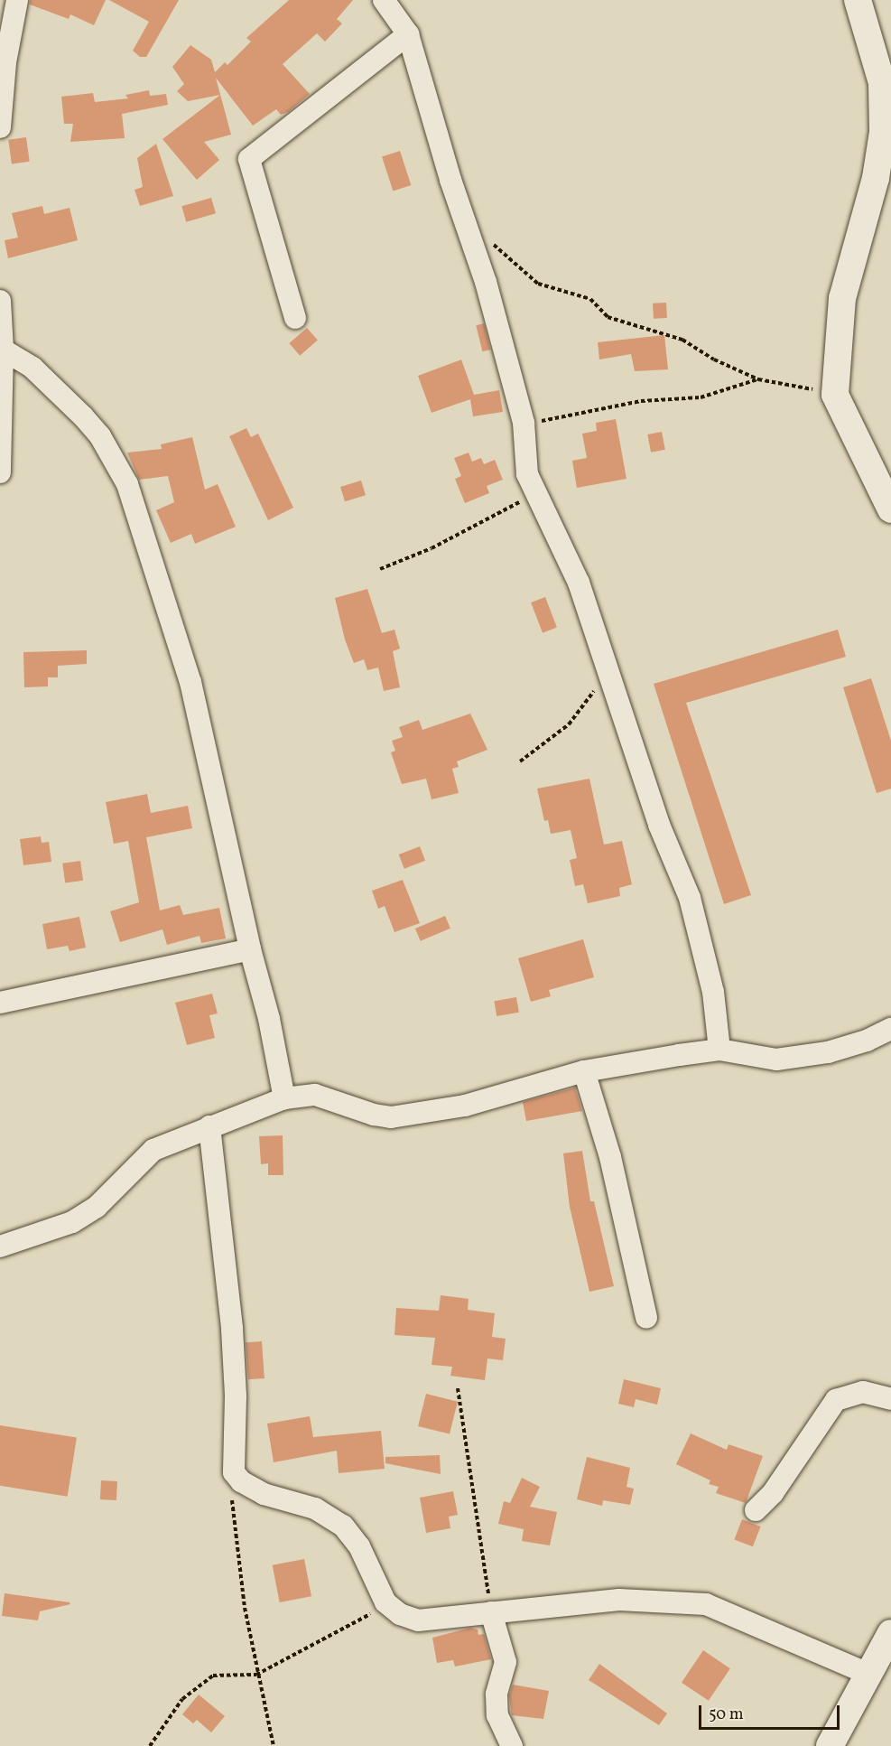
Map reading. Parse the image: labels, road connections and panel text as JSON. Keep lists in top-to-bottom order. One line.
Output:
{"scale_bar":"50 m"}
